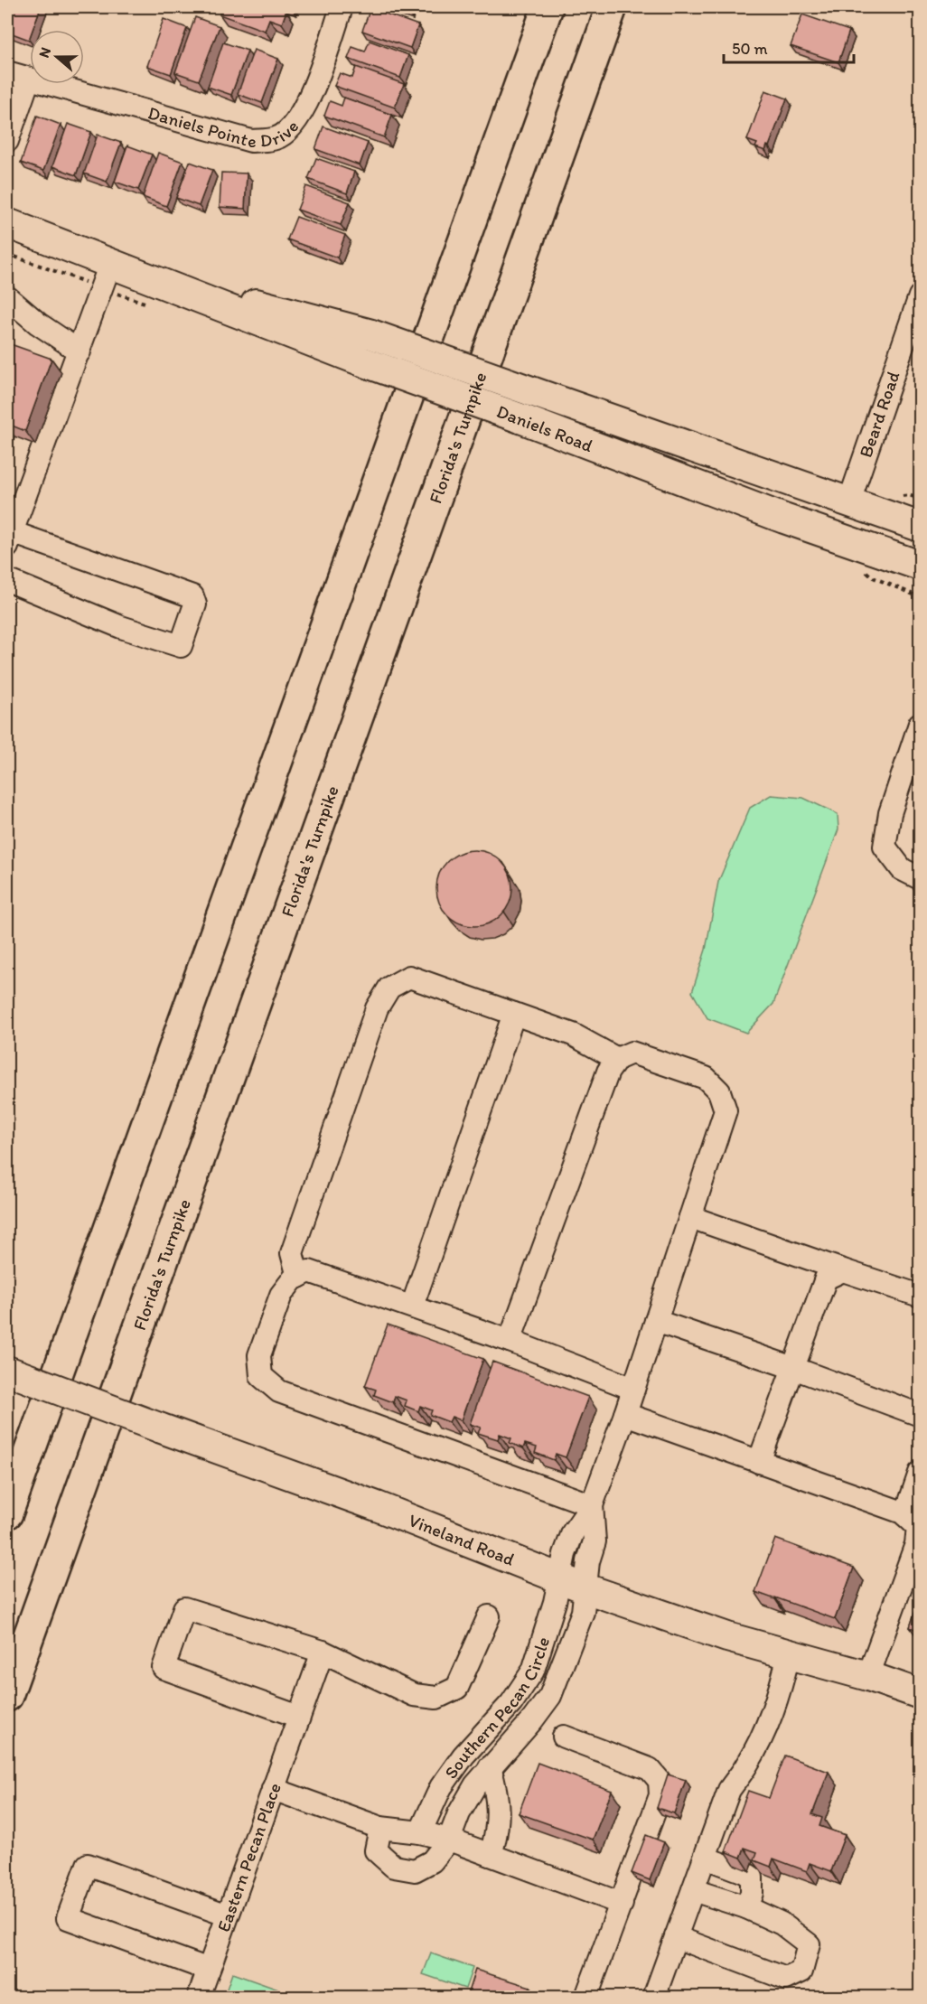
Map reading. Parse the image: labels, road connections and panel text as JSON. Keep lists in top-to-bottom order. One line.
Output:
{"streets":{"highway":["Florida's Turnpike"],"main road":["Daniels Road","Vineland Road"],"street":["Daniels Pointe Drive","Beard Road","Southern Pecan Circle","Eastern Pecan Place"]},"crossings":[["Beard Road","Daniels Road"],["Vineland Road","Southern Pecan Circle"]],"scale_bar":"50 m","north":"left"}
